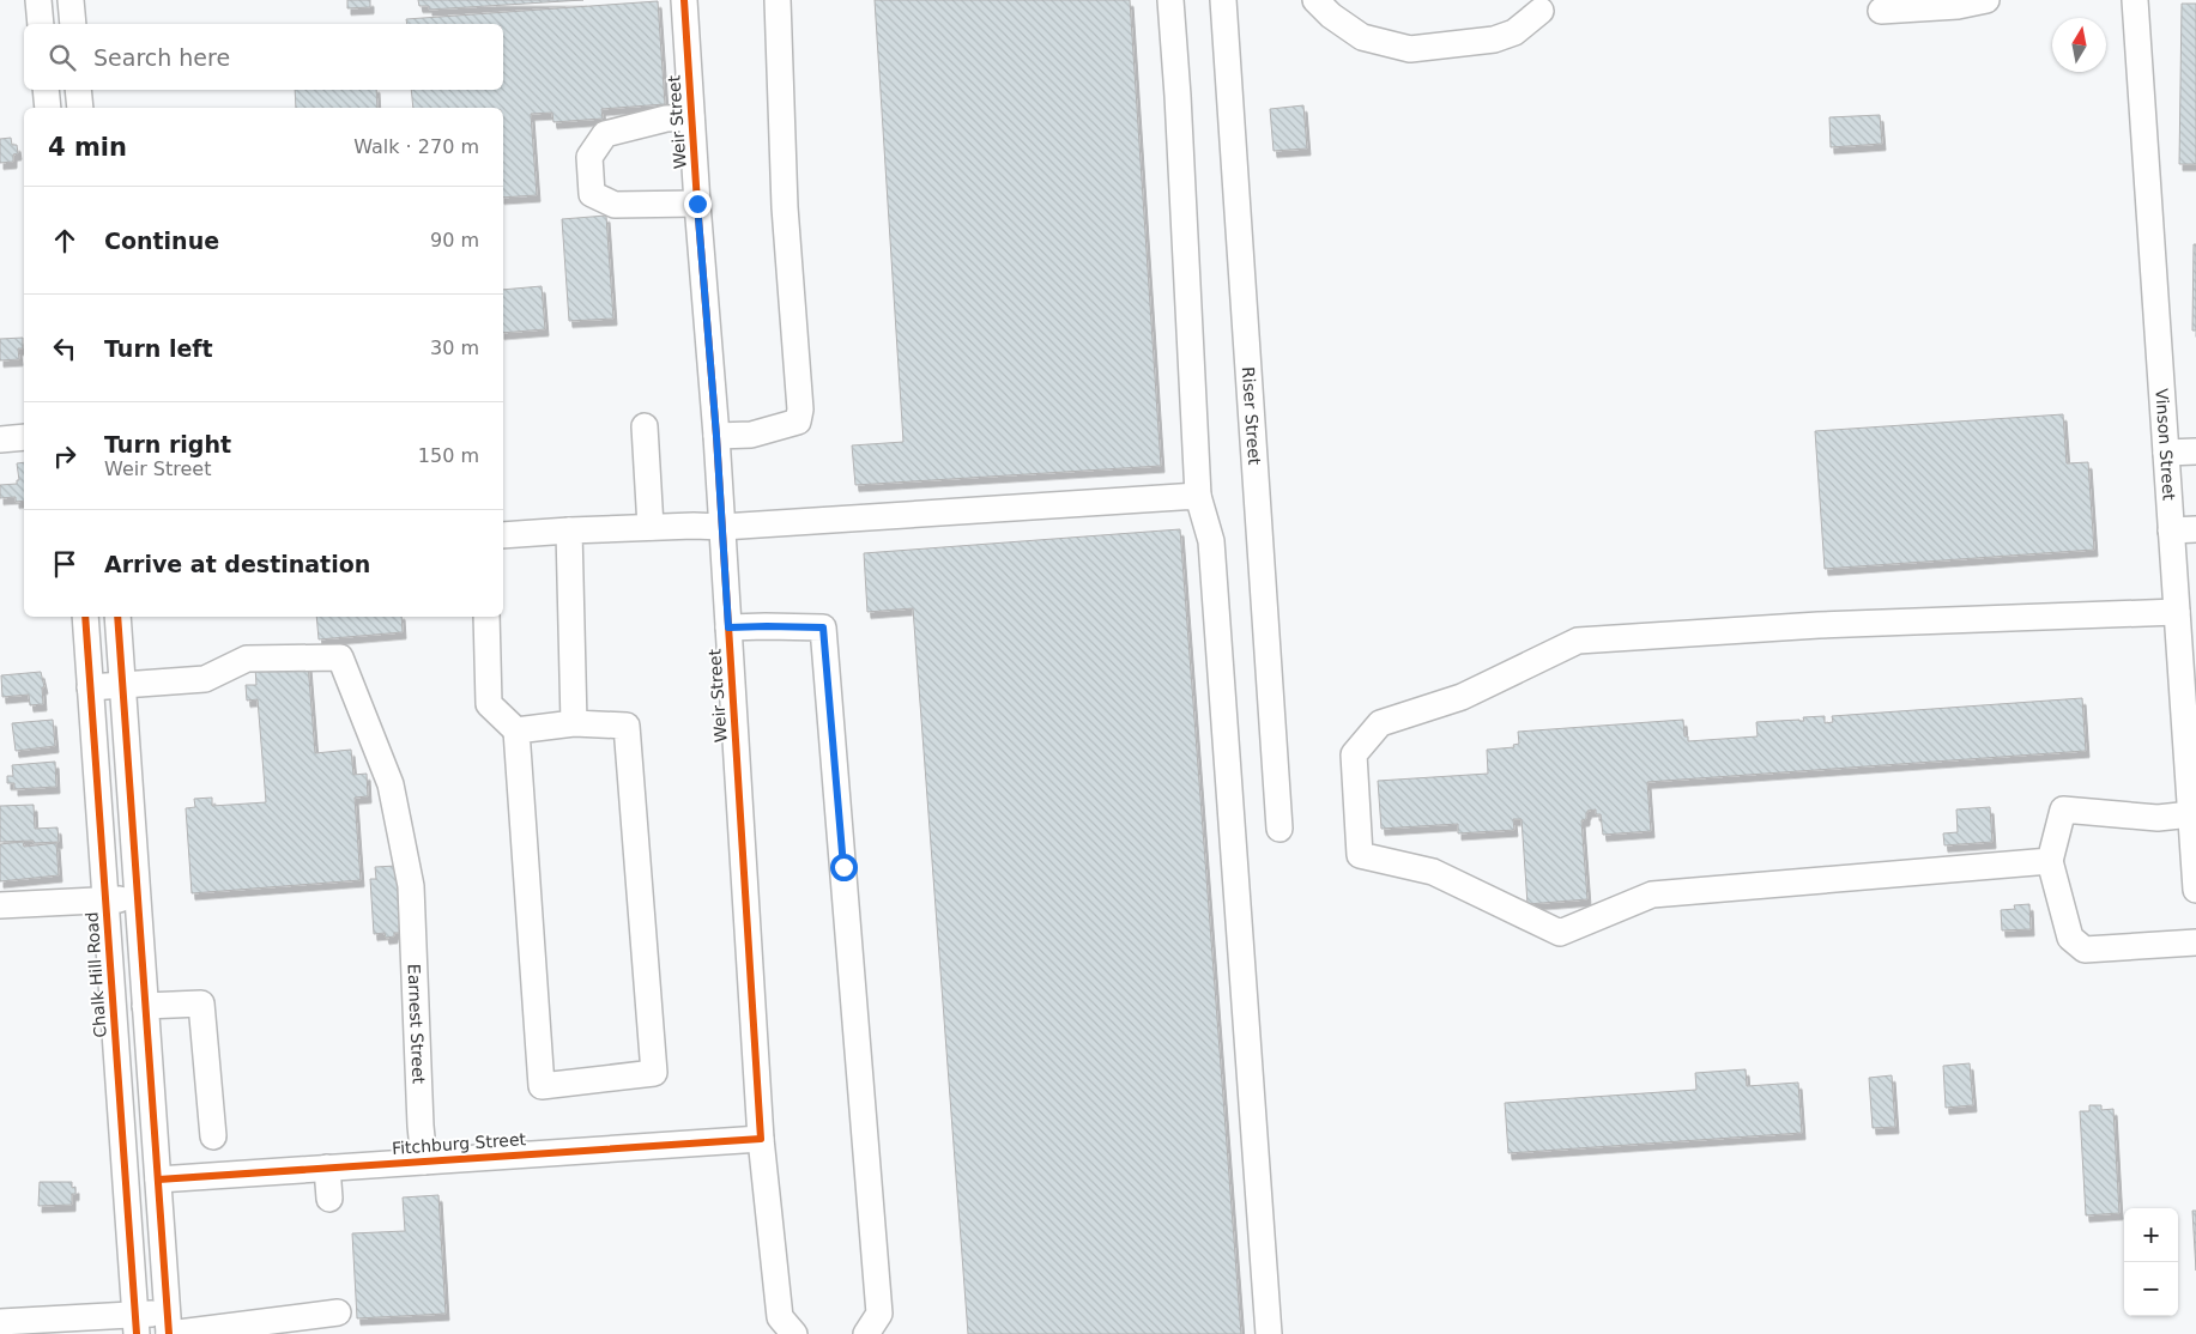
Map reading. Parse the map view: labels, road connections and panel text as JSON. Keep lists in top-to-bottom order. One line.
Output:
{"streets":{"street":["Weir Street","Riser Street","Vinson Street","Chalk Hill Road","Earnest Street","Fitchburg Street"]},"crossings":[["Weir Street","Fitchburg Street"],["Earnest Street","Fitchburg Street"]],"north":"top","page":{"search":"Search here","heading":["4 min","Walk · 270 m"],"list":[["Continue","90 m"],["Turn left","30 m"],["Turn right","Weir Street","150 m"],"Arrive at destination"],"map_buttons":["+","−"]}}
